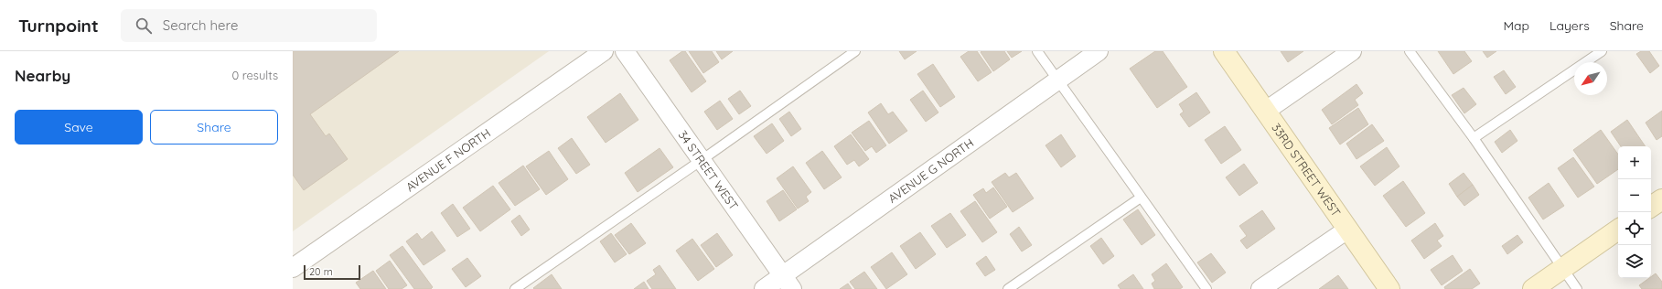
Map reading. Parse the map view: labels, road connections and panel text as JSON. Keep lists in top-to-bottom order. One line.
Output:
{"streets":{"main road":["33RD STREET WEST"],"street":["AVENUE F NORTH","34 STREET WEST","AVENUE G NORTH"]},"crossings":[["34 STREET WEST","AVENUE G NORTH"]],"scale_bar":"20 m","north":"bottom left","page":{"header":"Turnpoint","search":"Search here","nav":["Map","Layers","Share"],"heading":["Nearby","0 results"],"buttons":["Save","Share"],"map_buttons":["+","−"],"scale":"20 m"}}
